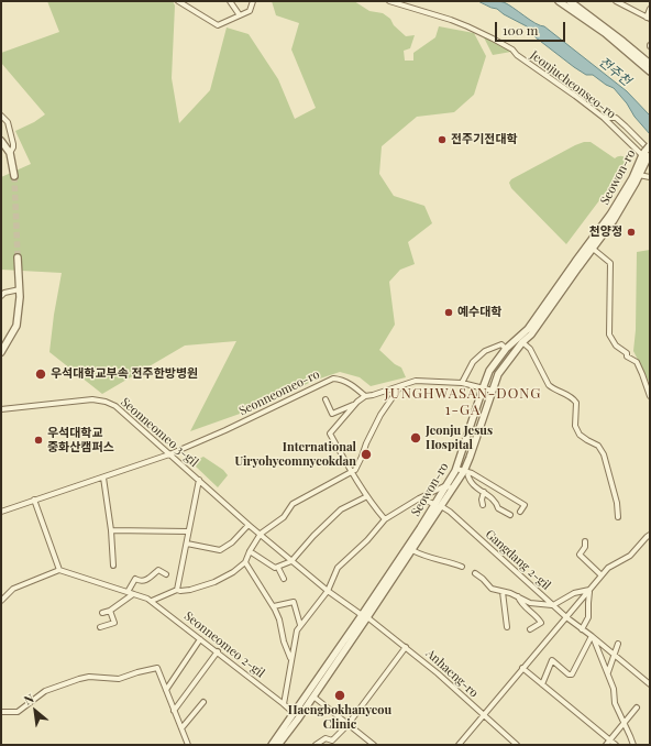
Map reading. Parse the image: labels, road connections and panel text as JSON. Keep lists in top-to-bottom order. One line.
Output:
{"streets":{"street":["Jeonjucheonseo-ro","Seowon-ro","Seonneomeo-ro","Seonneomeo 3-gil","Gangdang 2-gil","Seonneomeo 2-gil","Anhaeng-ro"]},"crossings":[["Jeonjucheonseo-ro","Seowon-ro"],["Seowon-ro","Seonneomeo 3-gil"],["Seowon-ro","Gangdang 2-gil"],["Seowon-ro","Seonneomeo 2-gil"],["Seowon-ro","Anhaeng-ro"],["Seonneomeo-ro","Seonneomeo 3-gil"],["Seonneomeo 3-gil","Anhaeng-ro"]],"districts":["JUNGHWASAN-DONG 1-GA"],"water":["전주천"],"places":["전주기전대학","천양정","예수대학","우석대학교부속 전주한방병원","Jeonju Jesus Hospital","우석대학교 중화산캠퍼스","International Uiryohyeomnyeokdan","Haengbokhanyeou Clinic"],"scale_bar":"100 m","north":"top left"}
